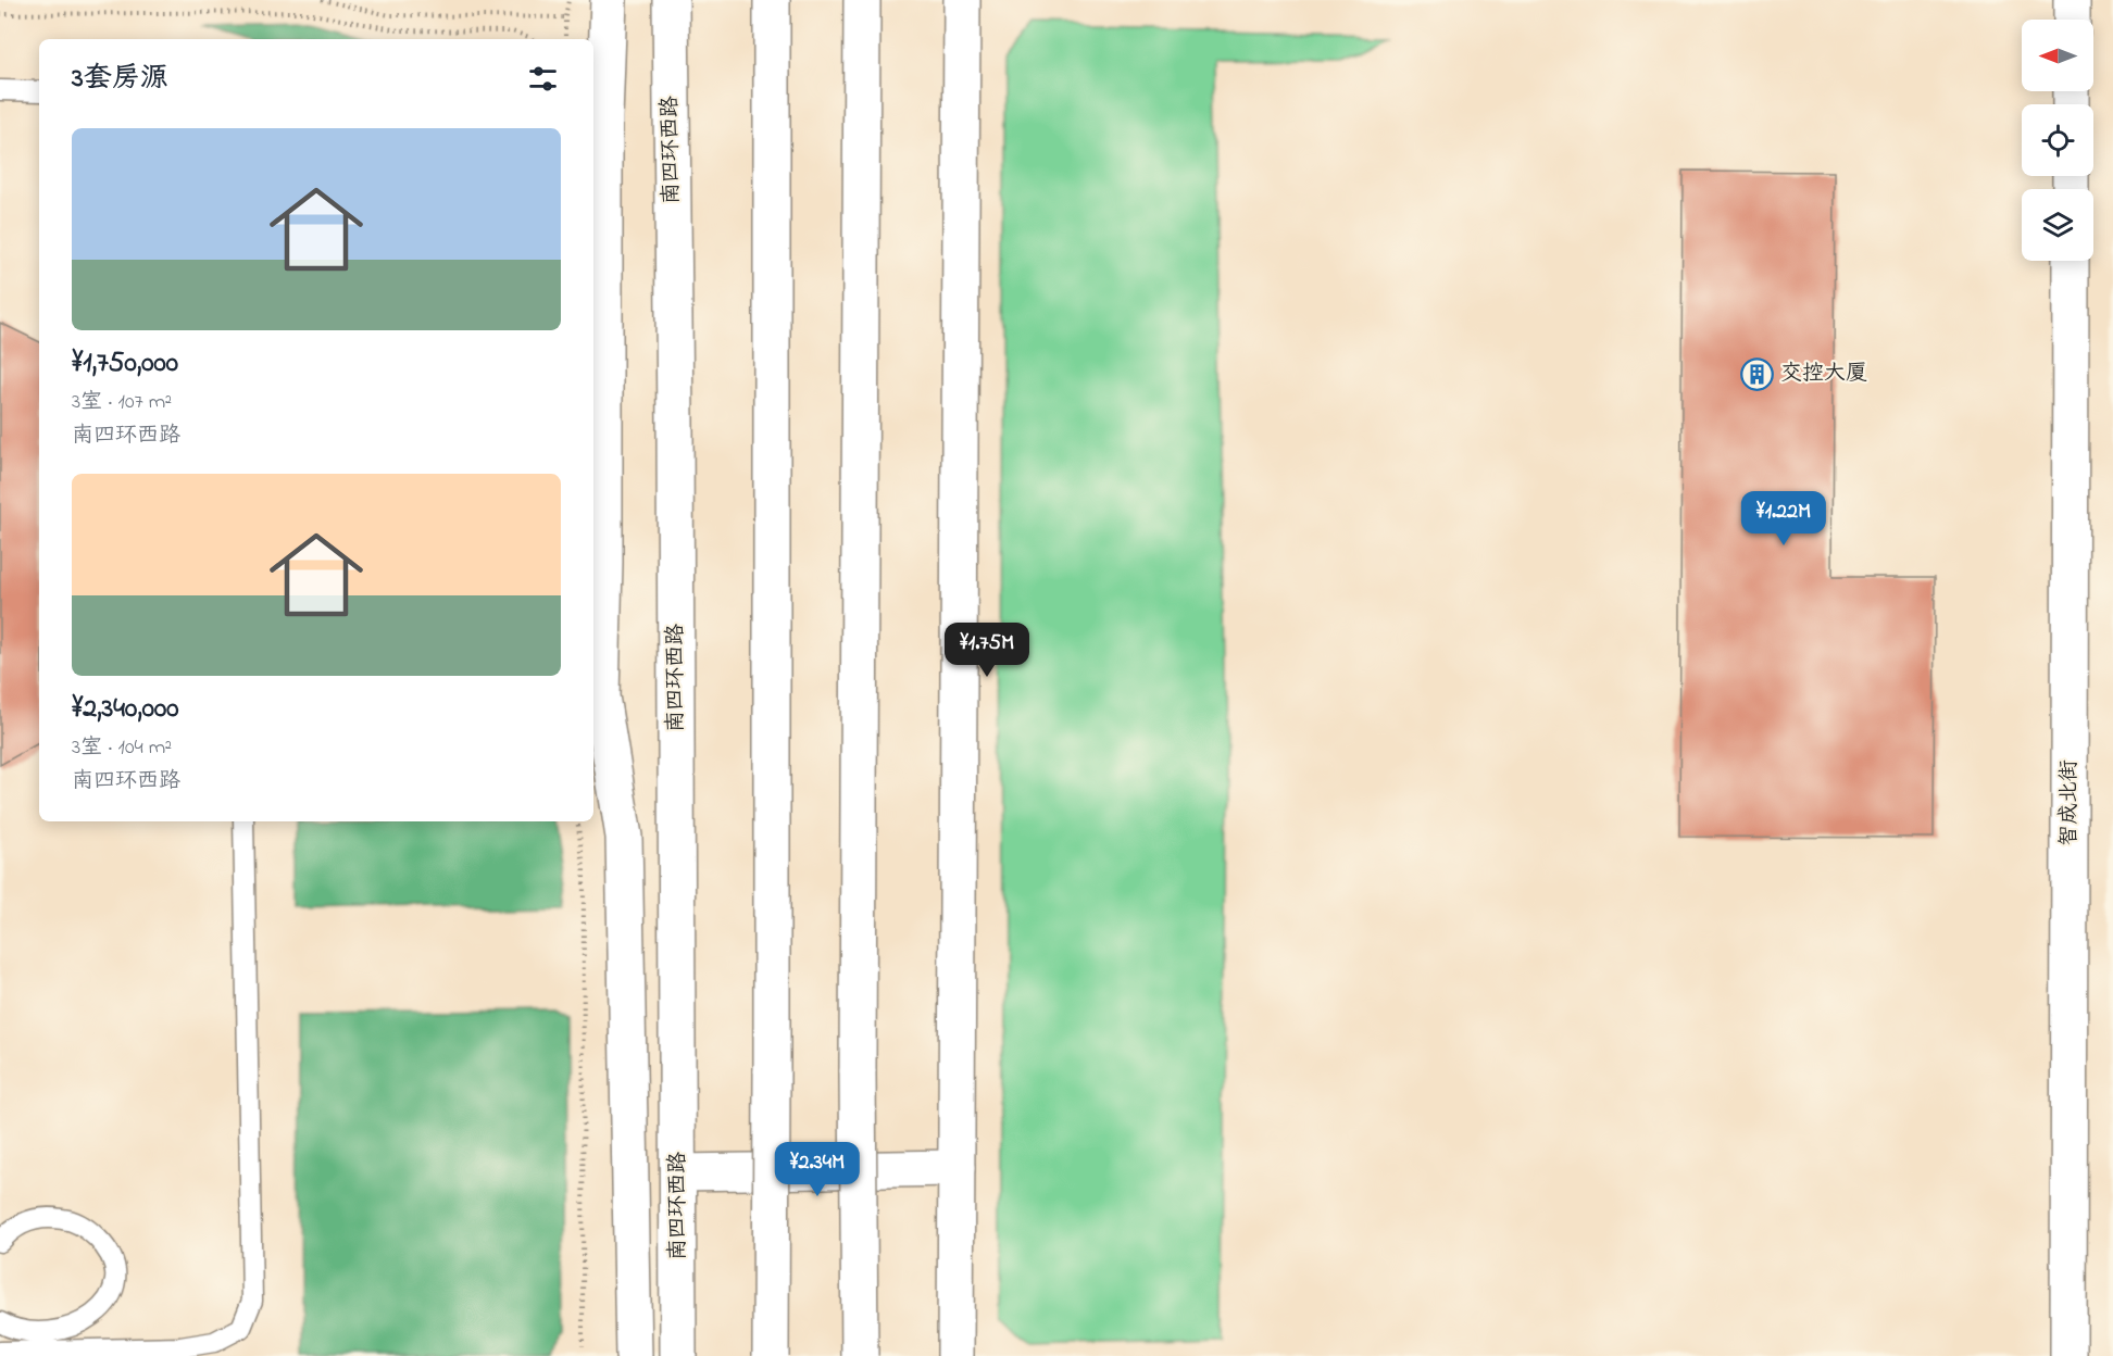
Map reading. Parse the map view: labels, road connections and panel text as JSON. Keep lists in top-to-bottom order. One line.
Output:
{"streets":{"main road":["南四环西路","智成北街"]},"places":{"building":["交控大厦"]},"north":"left","page":{"heading":"3套房源","list":[{"name":"¥1,750,000","note":"3室 · 107 m² · 南四环西路"},{"name":"¥2,340,000","note":"3室 · 104 m² · 南四环西路"}],"price":["¥1.22M","¥1.75M","¥2.34M"]}}
